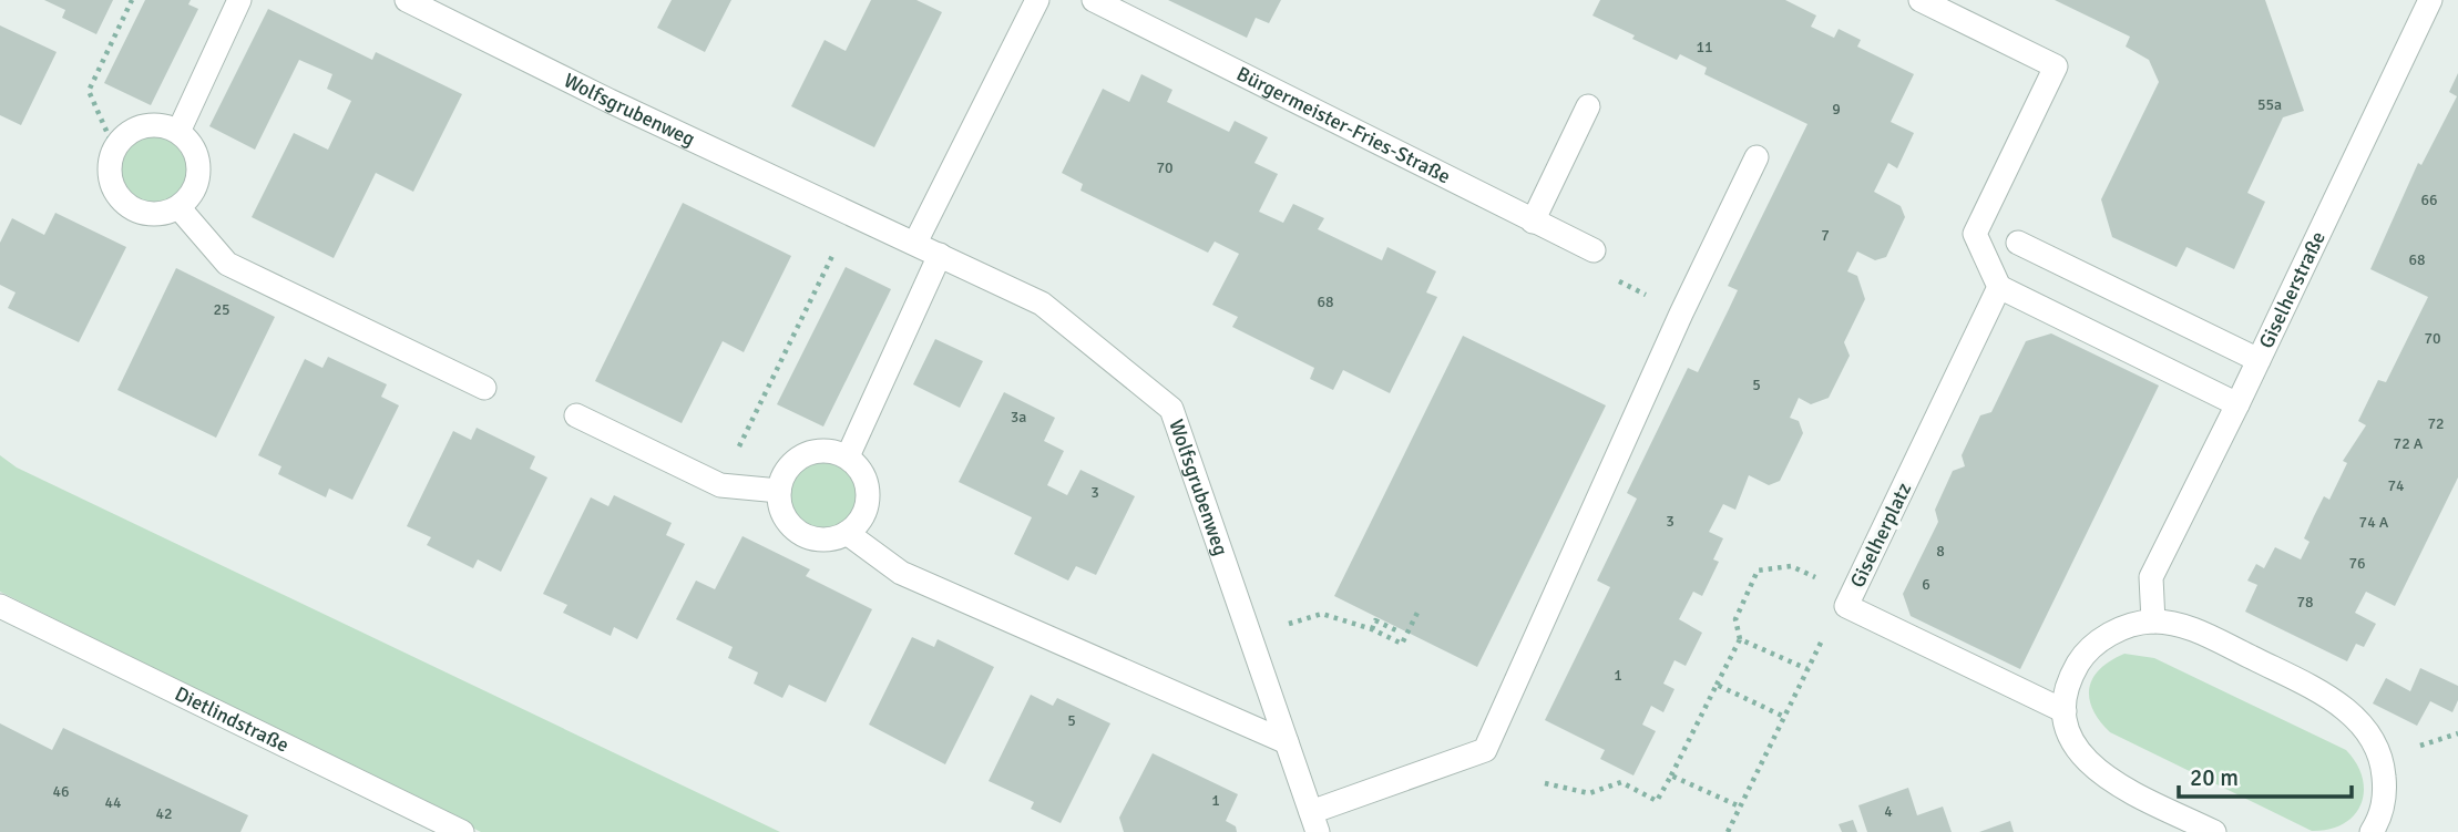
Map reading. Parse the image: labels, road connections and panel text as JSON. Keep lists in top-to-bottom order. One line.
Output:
{"streets":{"street":["Wolfsgrubenweg","Bürgermeister-Fries-Straße","Giselherstraße","Giselherplatz","Dietlindstraße"]},"house_numbers":["11","55a","9","70","66","7","68","68","25","70","5","3a","72","72 A","74","3","3","74 A","8","76","6","78","1","5","46","1","44","4","42"],"scale_bar":"20 m"}
